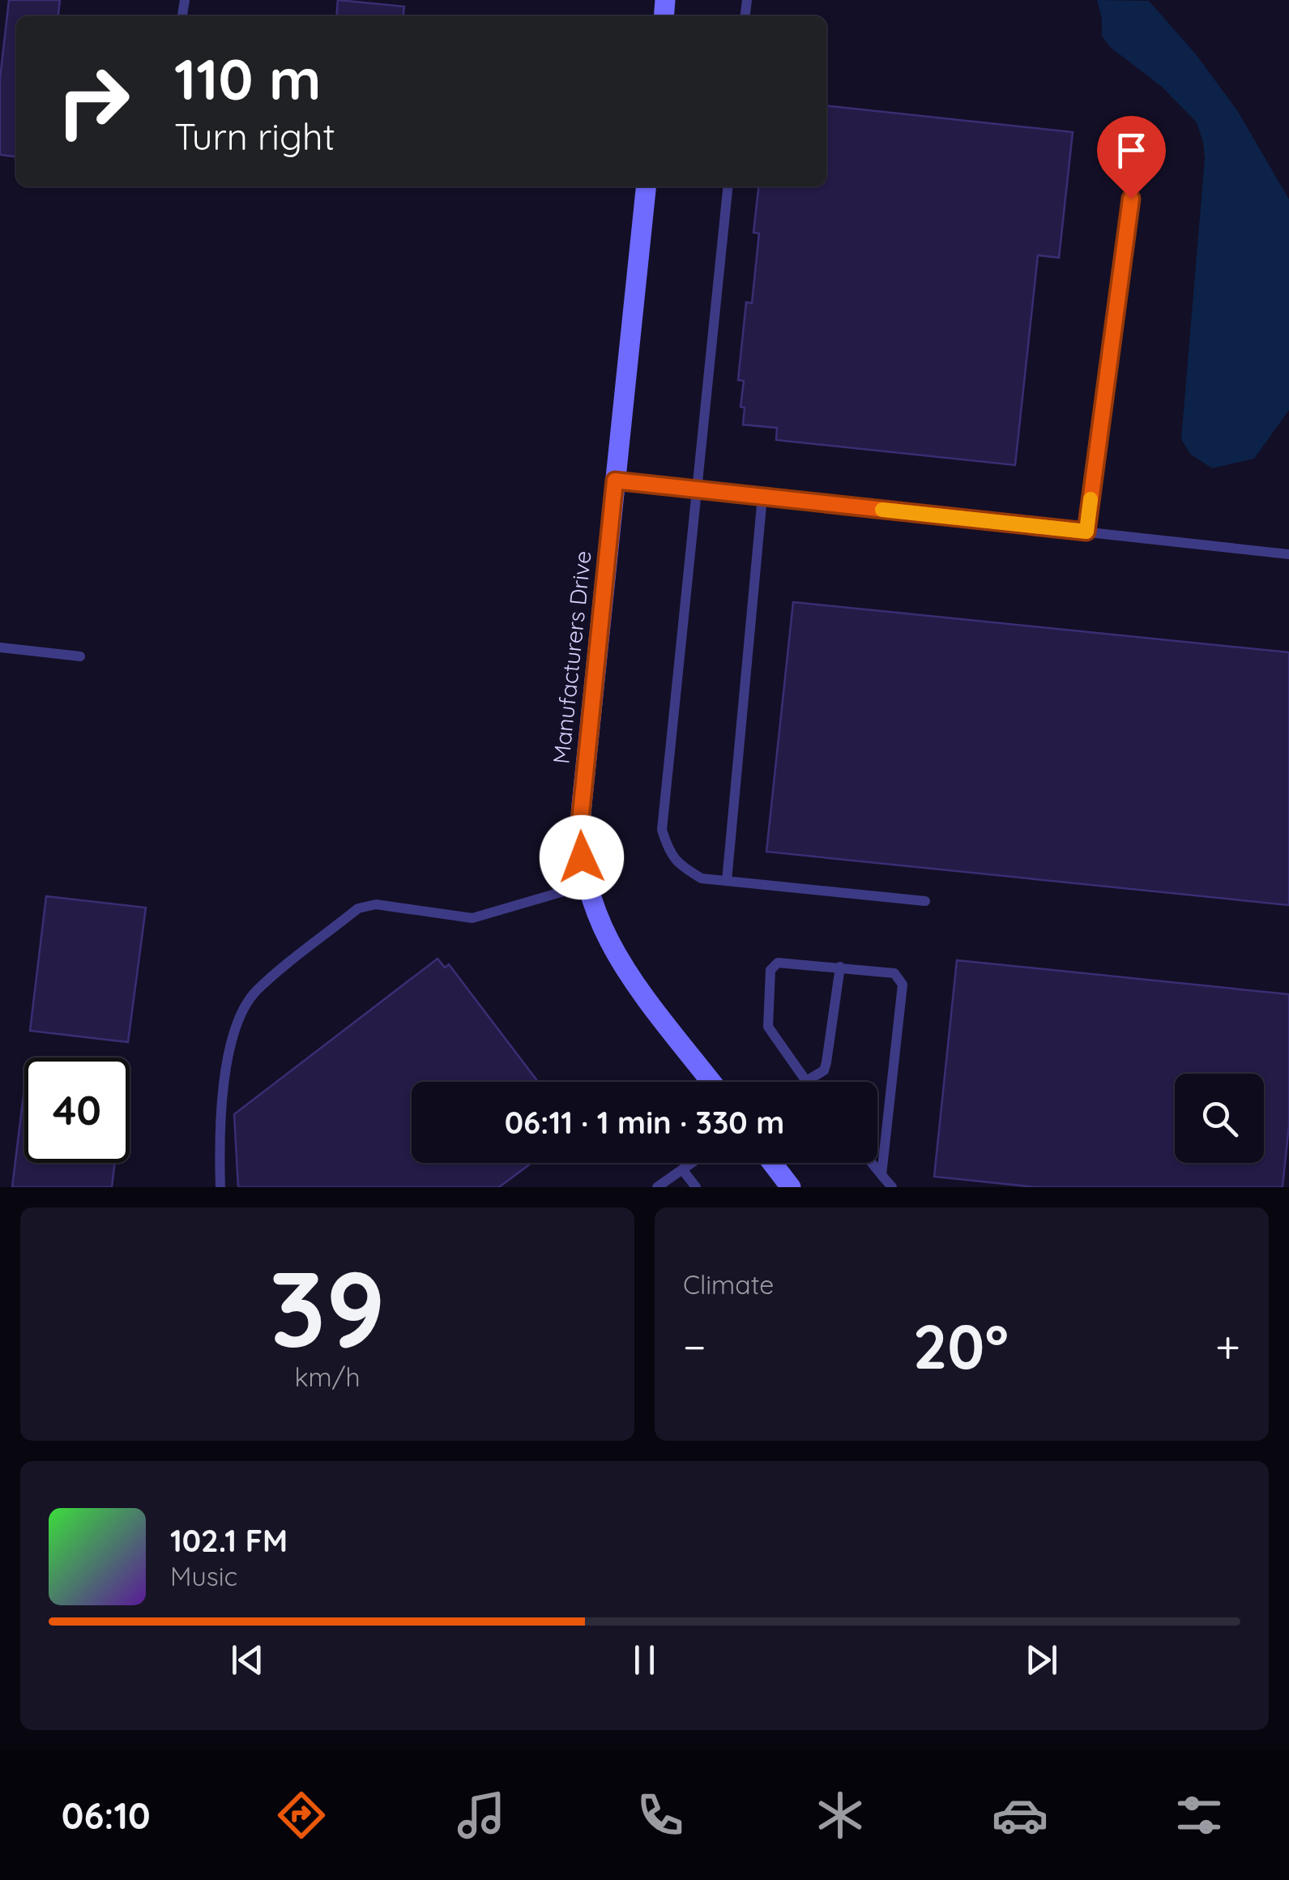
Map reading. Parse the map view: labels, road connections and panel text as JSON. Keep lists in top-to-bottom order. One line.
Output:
{"streets":{"street":["Manufacturers Drive"]},"page":{"turn":["110 m","Turn right"],"limit":"40","trip":"06:11 · 1 min · 330 m","tile":[["39","km/h"],"Climate"],"heat":["−","20°","+"],"song":["102.1 FM","Music"],"tabs":"06:10"}}
